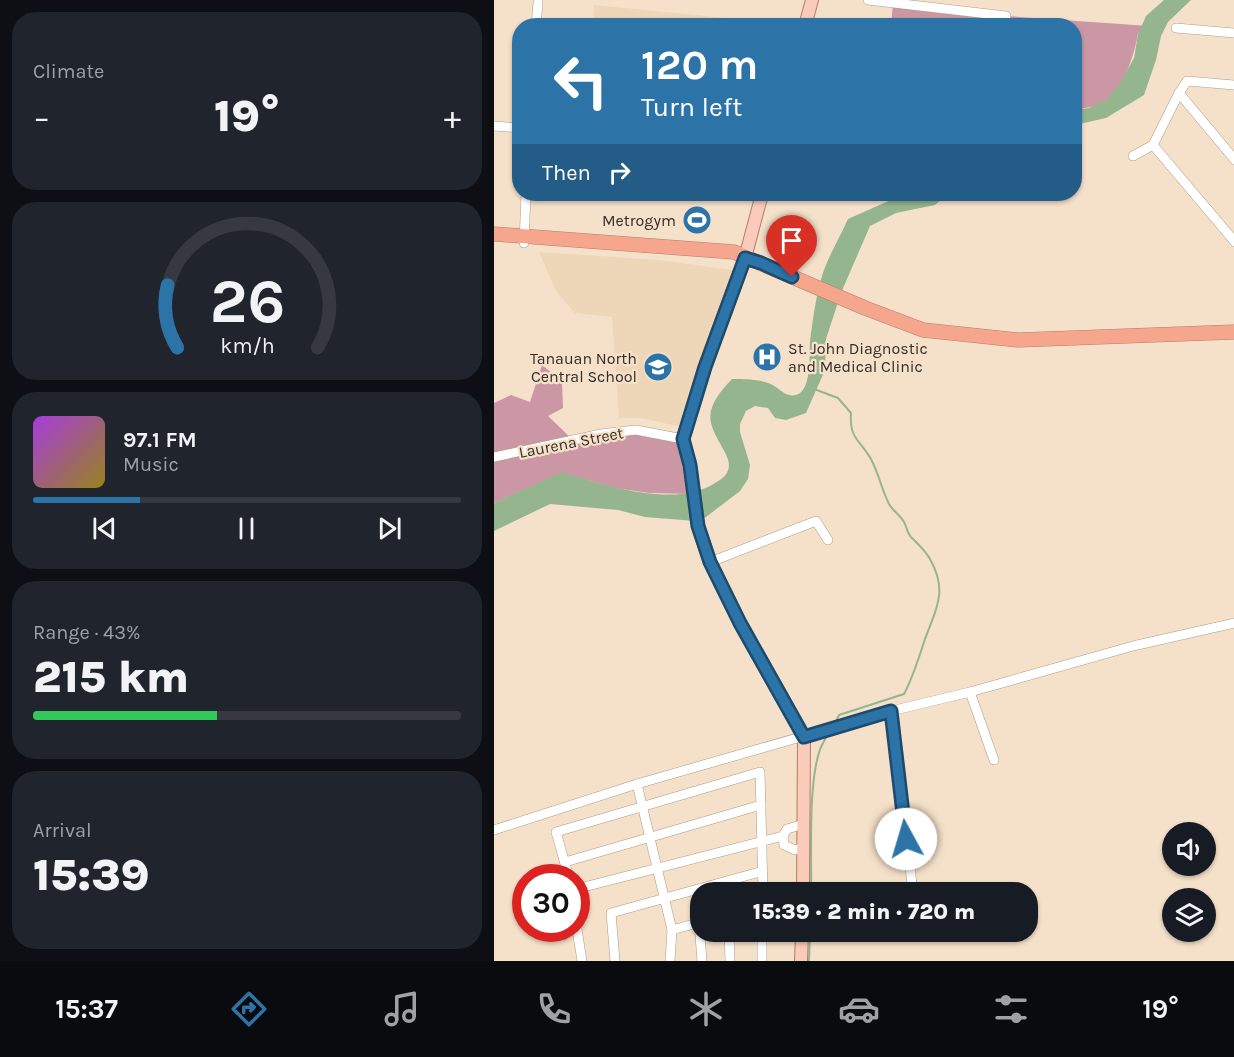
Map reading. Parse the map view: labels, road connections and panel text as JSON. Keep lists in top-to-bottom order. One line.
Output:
{"streets":{"street":["Laurena Street"]},"places":{"sports":["Metrogym"],"hospital":["St. John Diagnostic and Medical Clinic"],"school or university":["Tanauan North Central School"]},"page":{"tile":["Climate",["Range · 43%","215 km"],["Arrival","15:39"]],"turn":["120 m","Turn left"],"heat":["−","19°","+"],"then":"Then","song":["97.1 FM","Music"],"limit":"30","trip":"15:39 · 2 min · 720 m","tabs":["15:37","19°"],"gauge":["26","km/h"]}}
